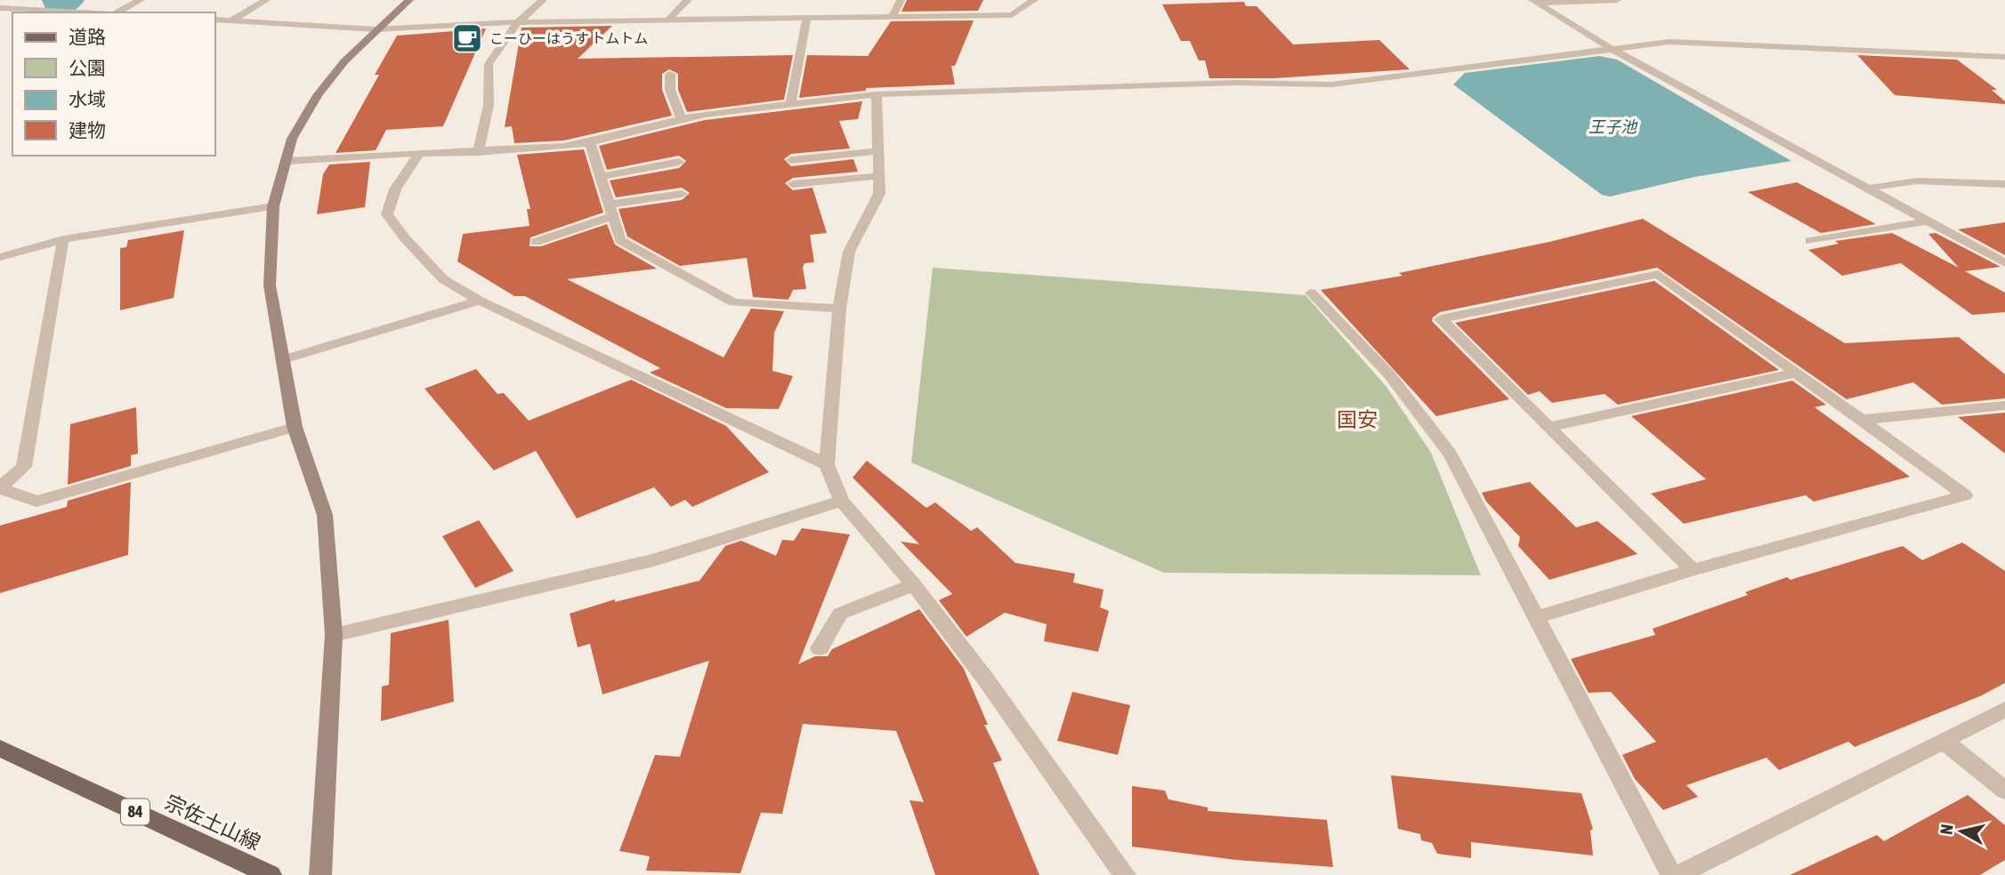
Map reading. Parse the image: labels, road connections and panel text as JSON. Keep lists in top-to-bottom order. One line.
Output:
{"streets":{"main road":["84","宗佐土山線"]},"districts":["国安"],"water":["王子池"],"places":{"cafe":["こーひーはうす トムトム"]},"legend":["道路","公園","水域","建物"],"north":"left"}
